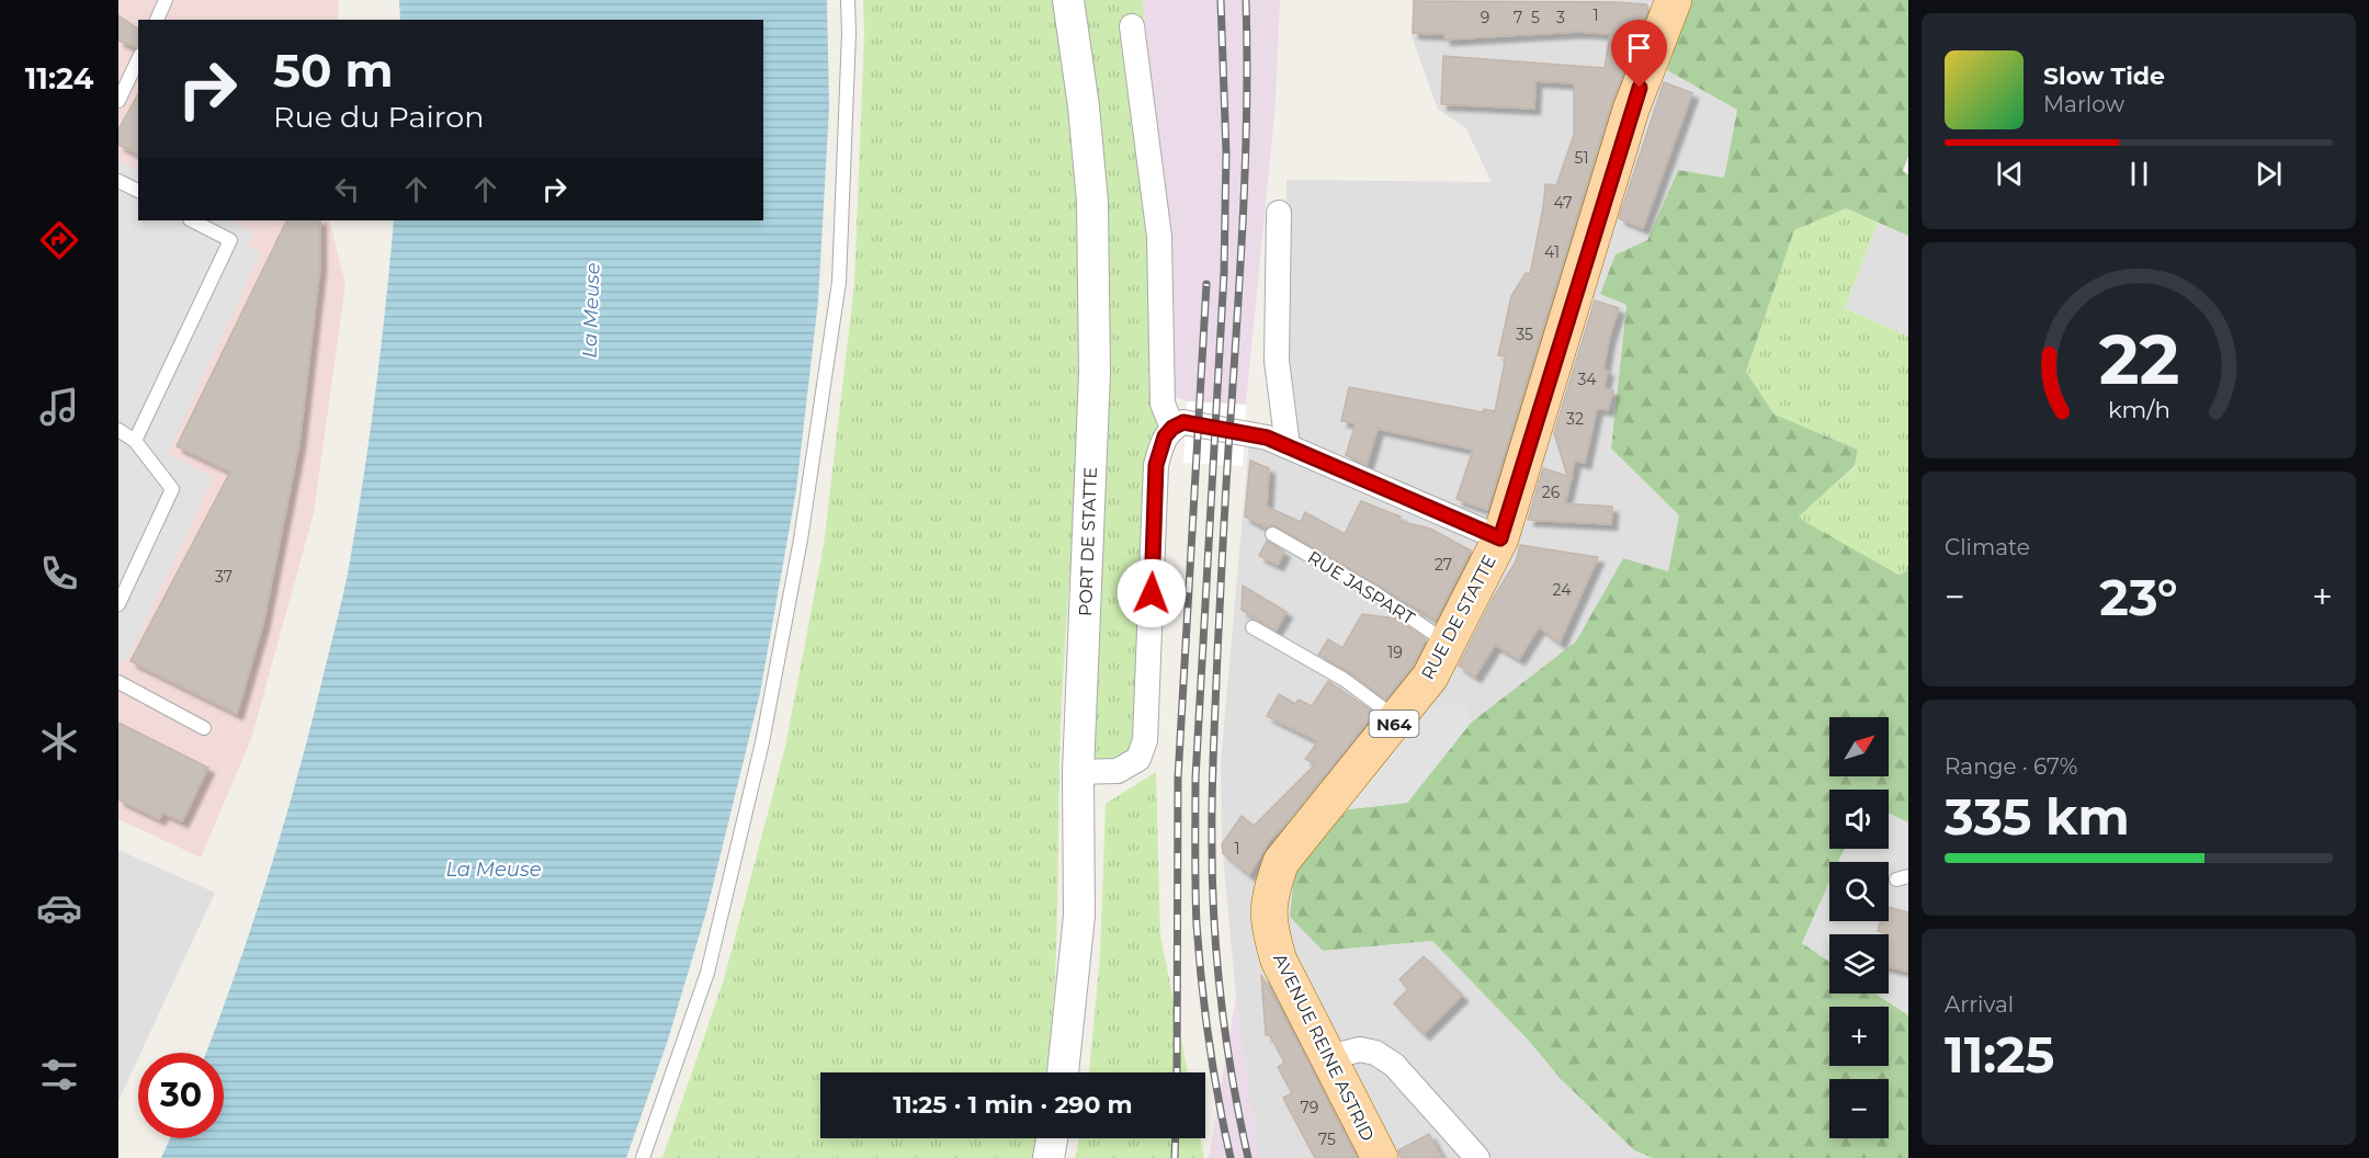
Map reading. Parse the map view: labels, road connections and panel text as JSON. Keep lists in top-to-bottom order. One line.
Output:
{"streets":{"main road":["RUE DE STATTE","N64","AVENUE REINE ASTRID"],"street":["PORT DE STATTE"],"lane":["RUE JASPART"]},"crossings":[["RUE JASPART","RUE DE STATTE"],["RUE DE STATTE","AVENUE REINE ASTRID"]],"water":["La Meuse"],"house_numbers":["1","9","7","5","3","51","47","41","35","34","32","26","27","37","24","19","1","79","75"],"north":"top right","page":{"tabs":"11:24","turn":["50 m","Rue du Pairon"],"song":["Slow Tide","Marlow"],"tile":["Climate",["Range · 67%","335 km"],["Arrival","11:25"]],"heat":["−","23°","+"],"map_buttons":["+","−"],"limit":"30","trip":"11:25 · 1 min · 290 m","gauge":["22","km/h"]}}
